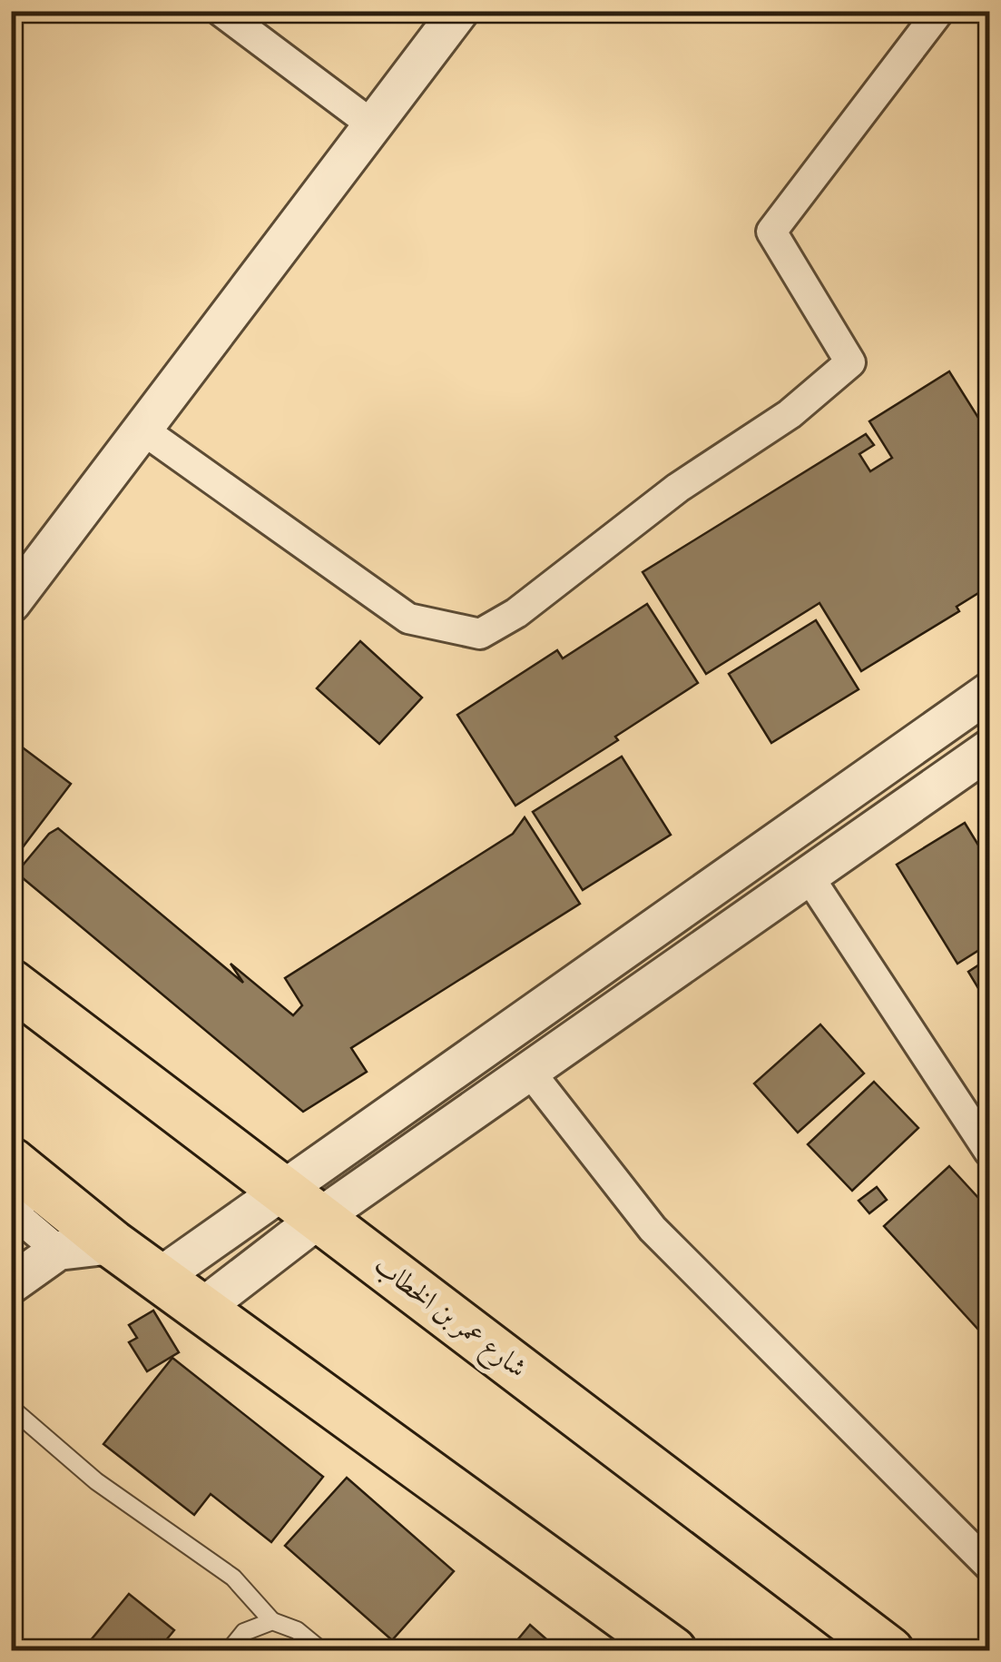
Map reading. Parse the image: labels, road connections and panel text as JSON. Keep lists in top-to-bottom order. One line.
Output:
{"streets":{"main road":["شارع عمر بن الخطاب"]}}
